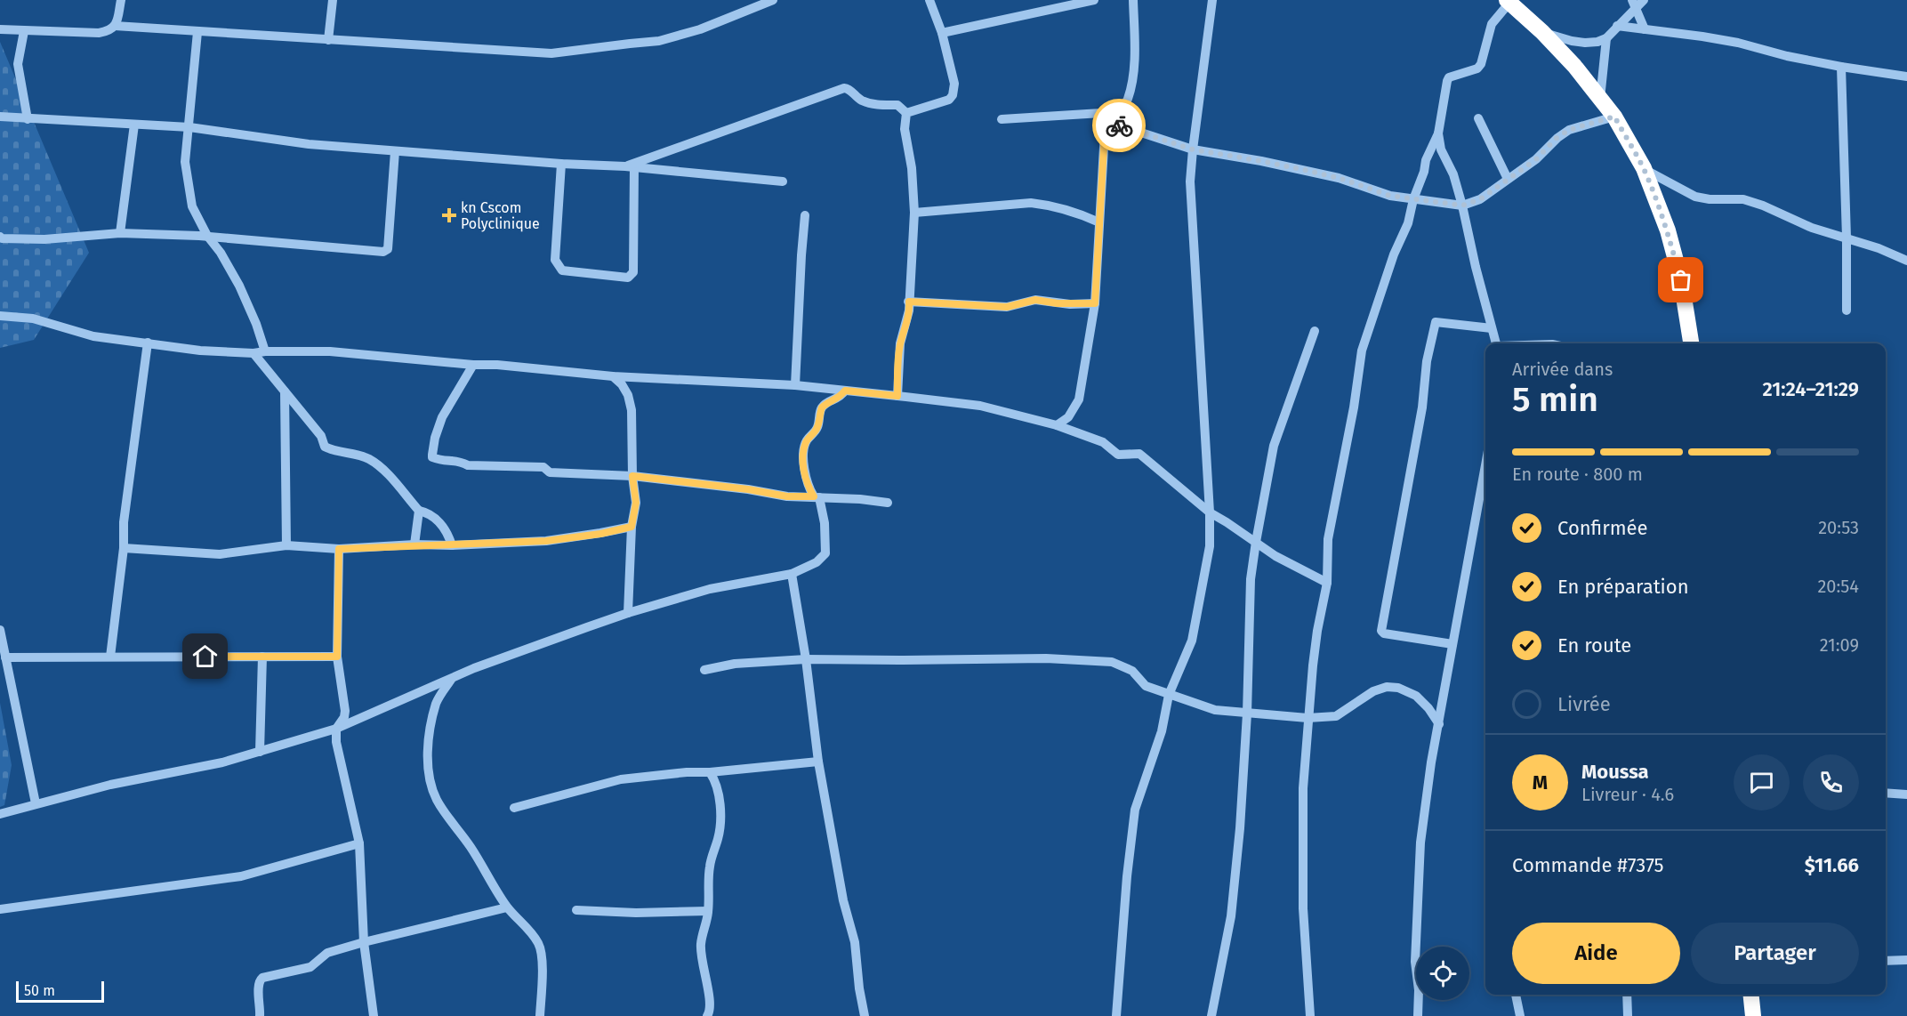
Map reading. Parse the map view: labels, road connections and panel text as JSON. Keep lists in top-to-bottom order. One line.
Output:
{"places":{"health":["kn Cscom Polyclinique"]},"scale_bar":"50 m","page":{"heading":["5 min","Arrivée dans","21:24–21:29"],"panel":["Moussa","Livreur · 4.6","Commande #7375","$11.66"],"bar":"En route · 800 m","list":[["Confirmée","20:53"],["En préparation","20:54"],["En route","21:09"],"Livrée"],"round":"M","buttons":["Aide","Partager"],"scale":"50 m"}}
